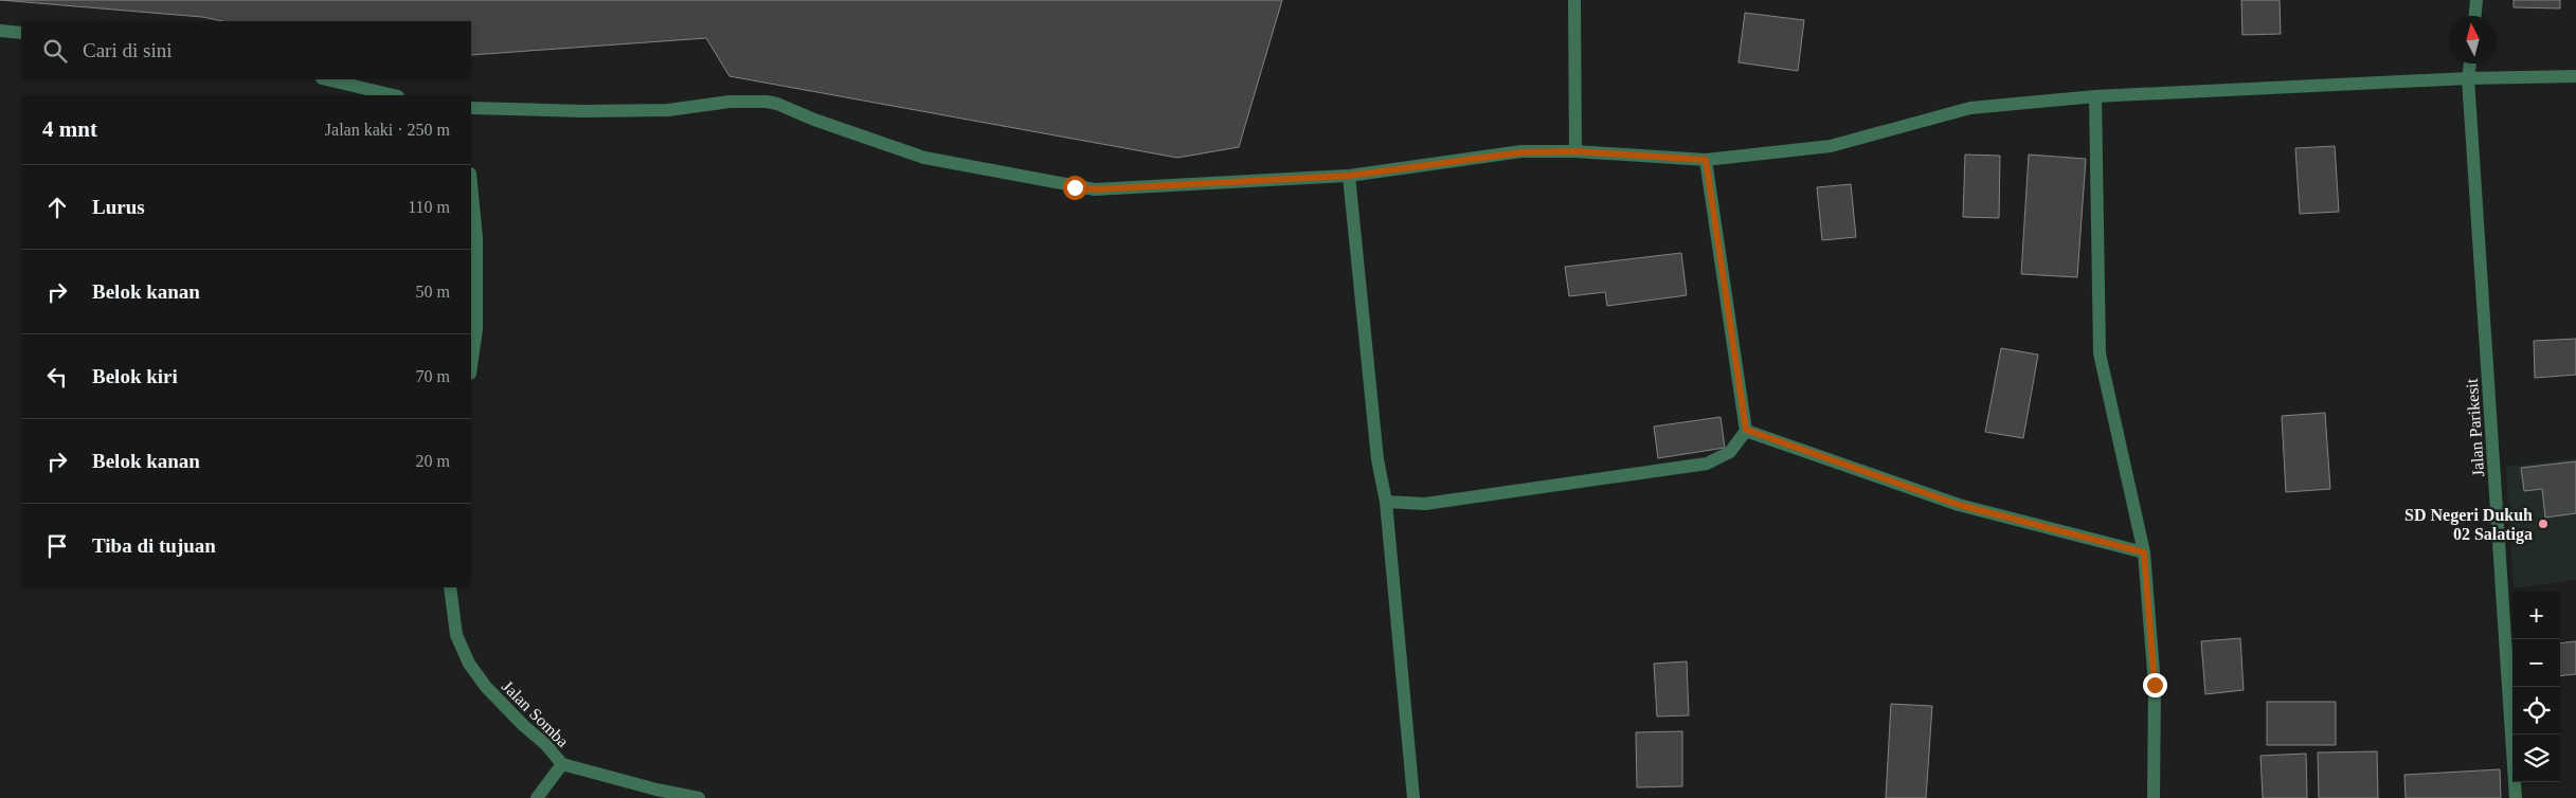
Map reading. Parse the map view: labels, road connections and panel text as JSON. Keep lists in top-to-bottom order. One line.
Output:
{"streets":{"street":["Jalan Parikesit","Jalan Somba"]},"places":["SD Negeri Dukuh 02 Salatiga"],"north":"top","page":{"search":"Cari di sini","heading":["4 mnt","Jalan kaki · 250 m"],"list":[["Lurus","110 m"],["Belok kanan","50 m"],["Belok kiri","70 m"],["Belok kanan","20 m"],"Tiba di tujuan"],"map_buttons":["+","−"]}}
